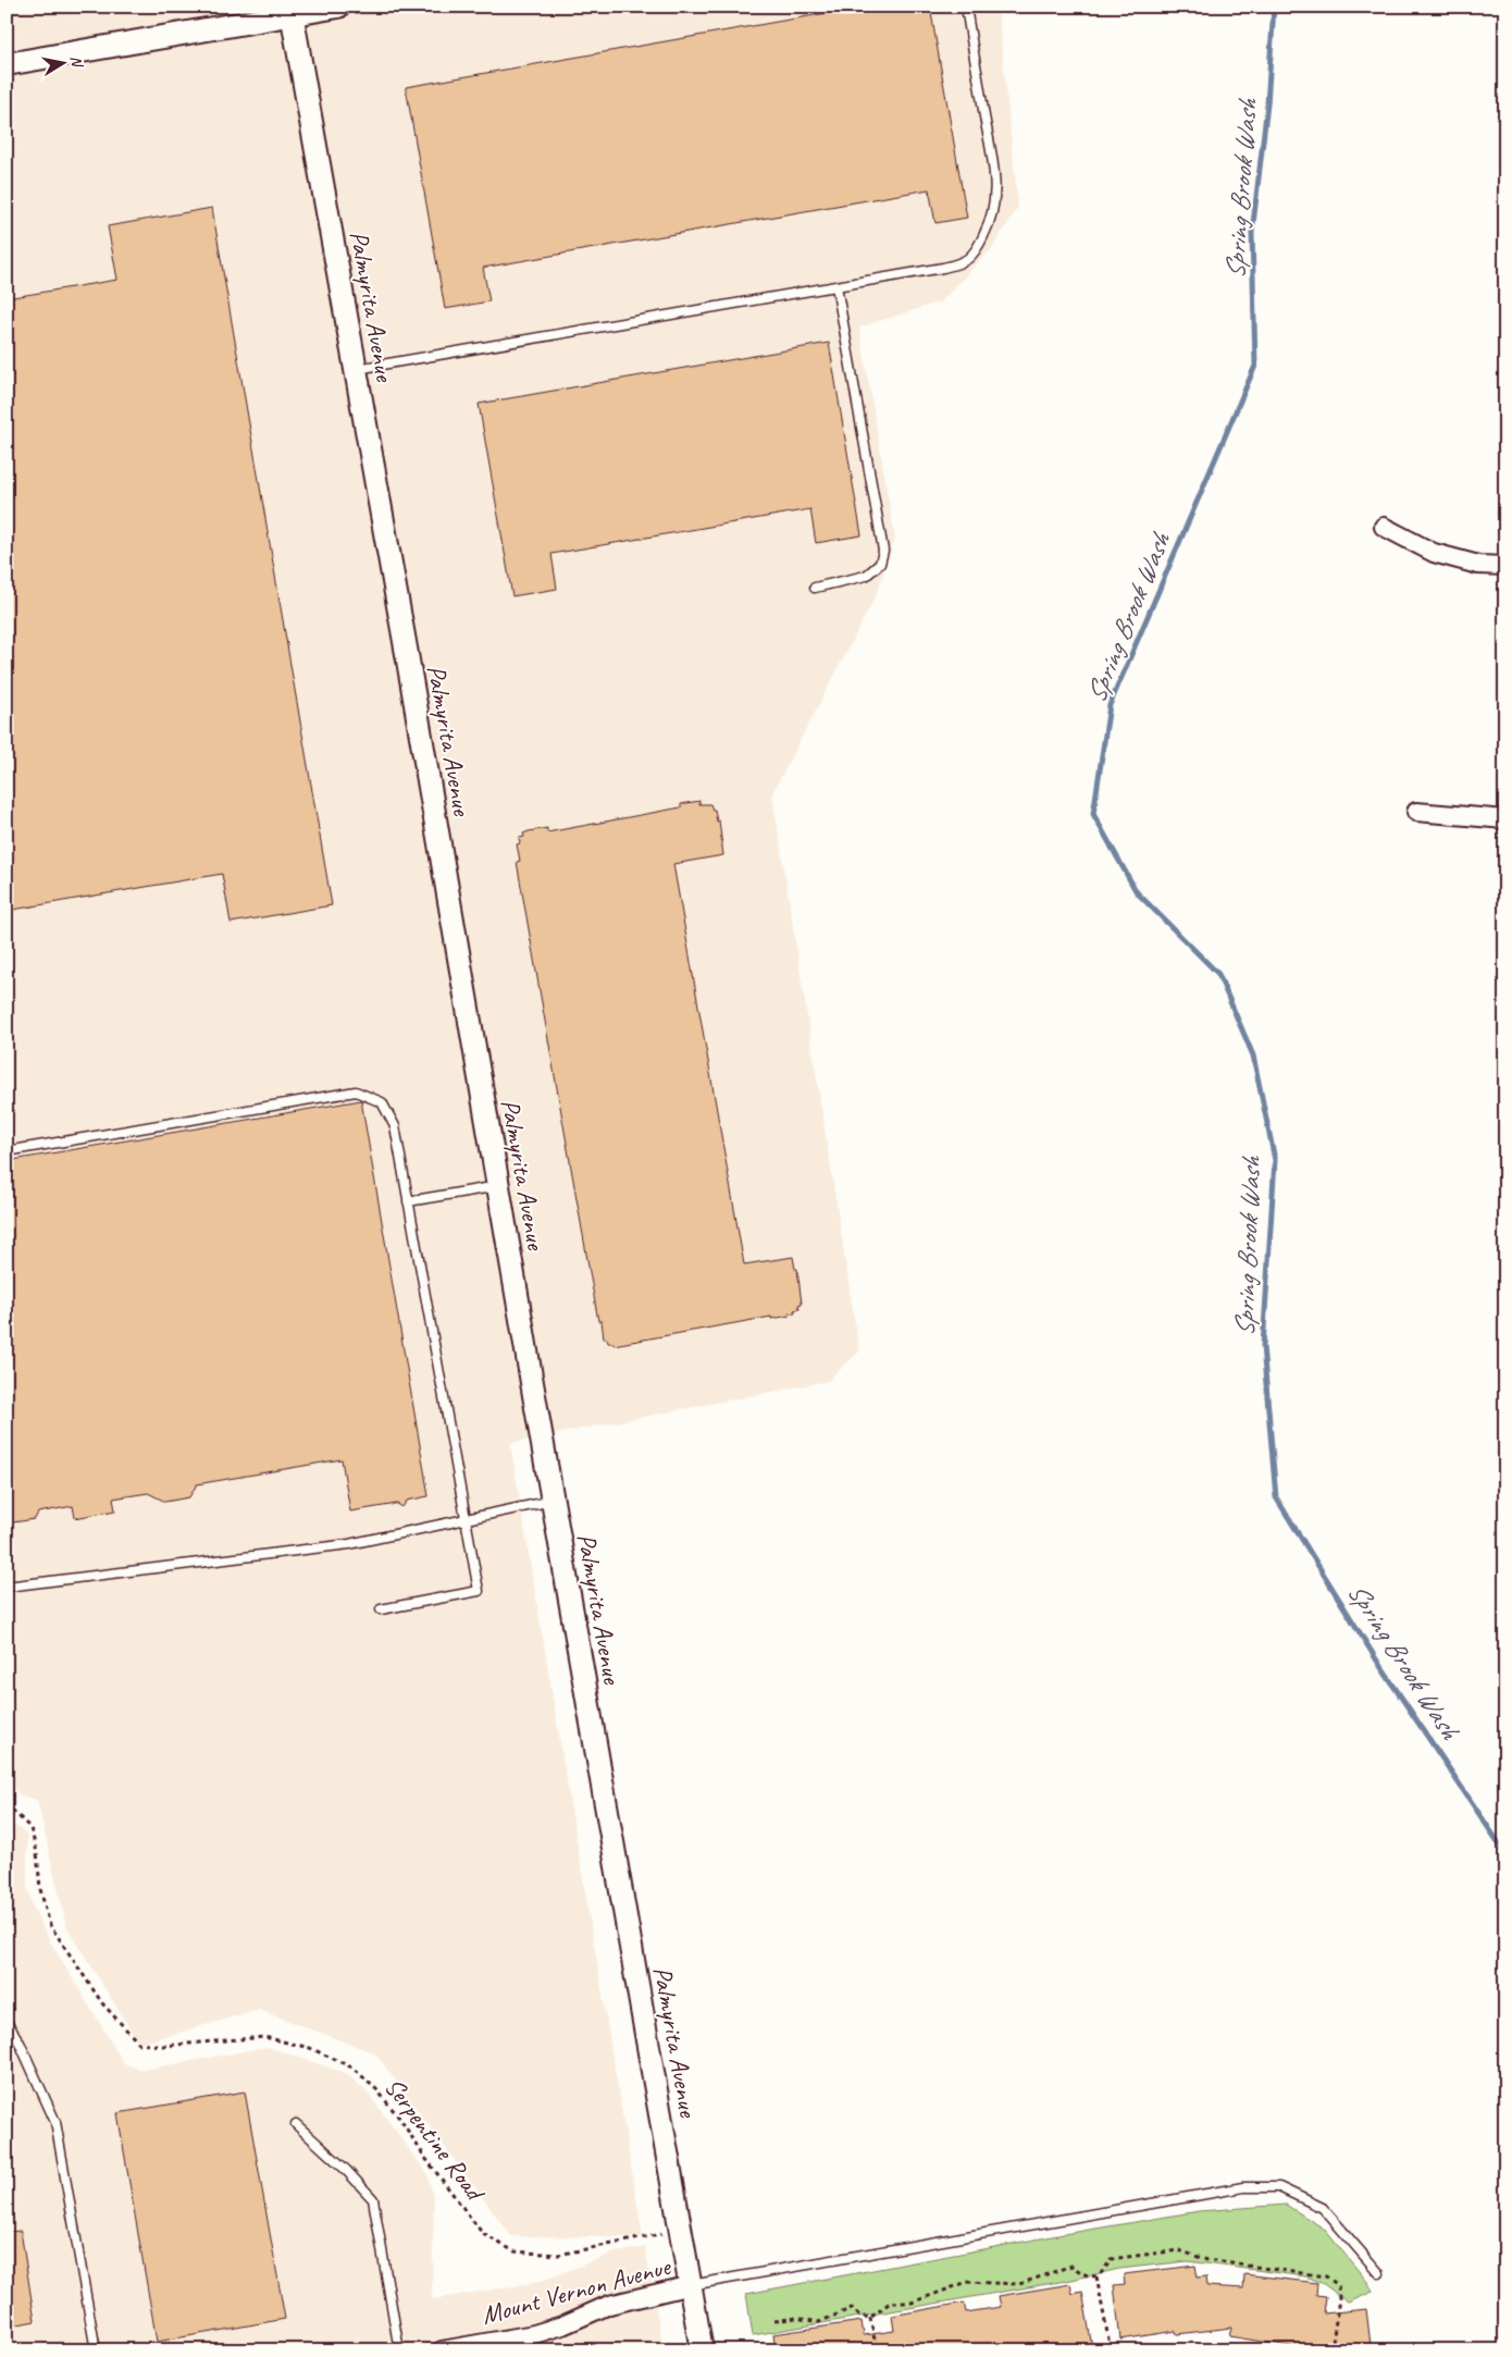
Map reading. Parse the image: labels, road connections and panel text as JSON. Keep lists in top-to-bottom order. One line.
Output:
{"streets":{"street":["Palmyrita Avenue","Mount Vernon Avenue"],"path":["Serpentine Road"]},"crossings":[["Palmyrita Avenue","Serpentine Road"],["Palmyrita Avenue","Mount Vernon Avenue"]],"water":["Spring Brook Wash"],"north":"right"}
